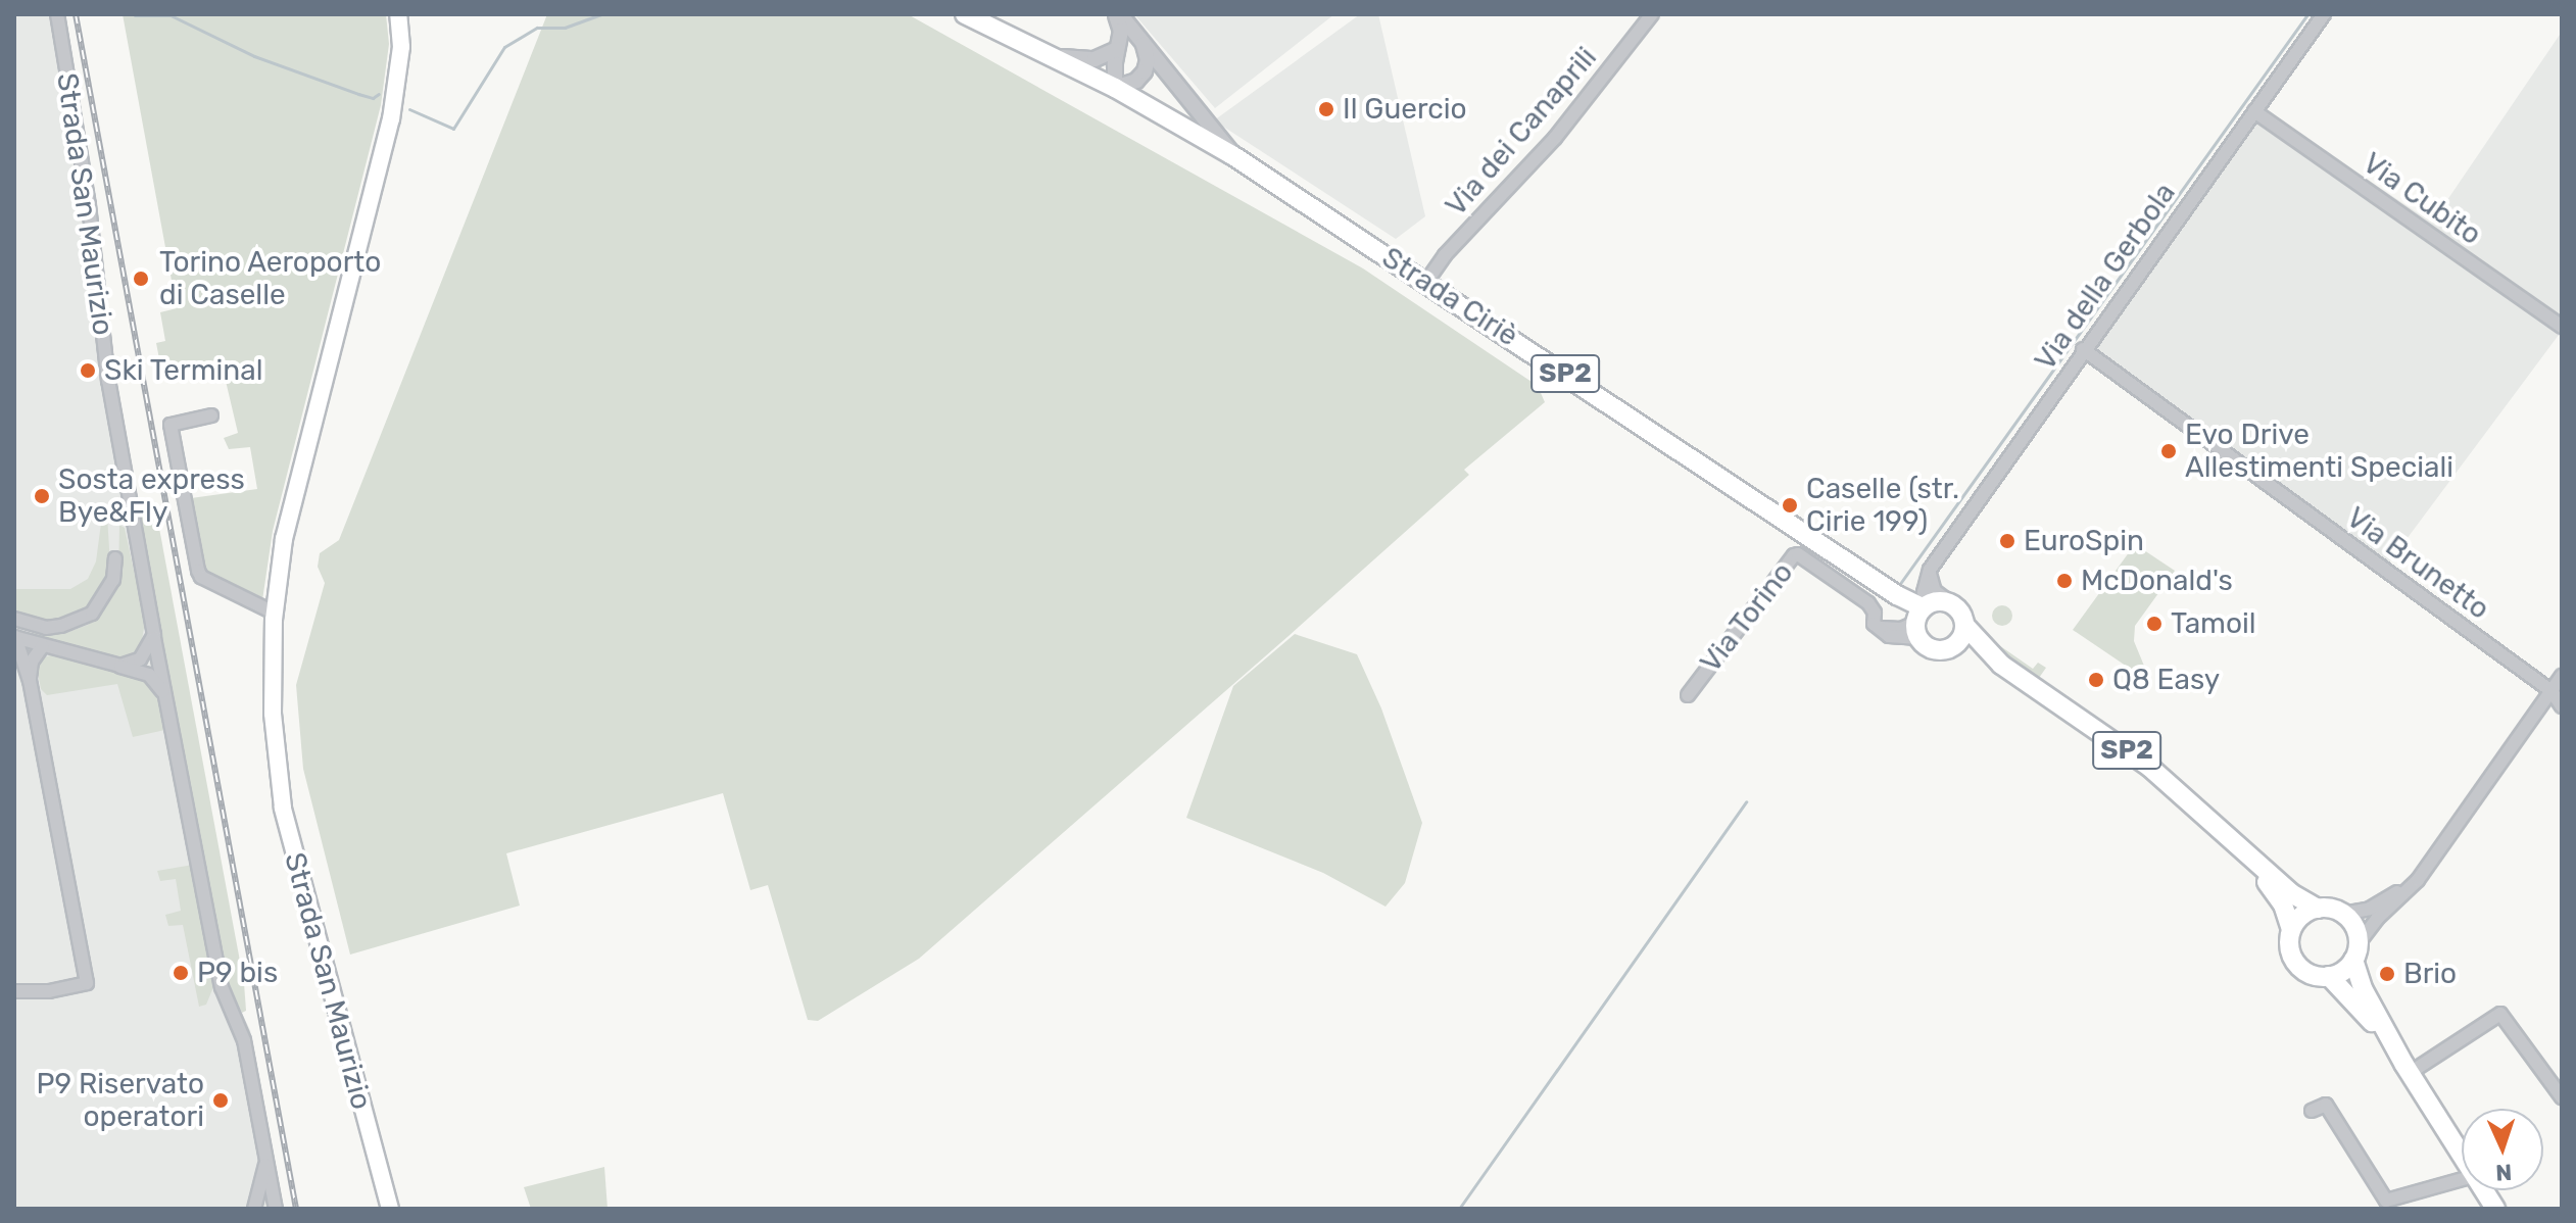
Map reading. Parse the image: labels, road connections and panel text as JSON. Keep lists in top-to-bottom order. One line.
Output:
{"streets":{"main road":["Strada San Maurizio","Strada Ciriè","SP2"],"street":["Via dei Canaprili","Via Cubito","Via della Gerbola","Via Brunetto","Via Torino"]},"crossings":[["Via dei Canaprili","Strada Ciriè"],["Via Cubito","Via della Gerbola"],["Via della Gerbola","Via Brunetto"],["Strada Ciriè","SP2"],["Strada Ciriè","Via Torino"],["SP2","Via Torino"]],"places":["Il Guercio","Torino Aeroporto di Caselle","Ski Terminal","Evo Drive Allestimenti Speciali","Sosta express Bye&Fly","Caselle (str. Cirie 199)","EuroSpin","McDonald's","Tamoil","Q8 Easy","P9 bis","Brio","P9 Riservato operatori"],"north":"bottom"}
